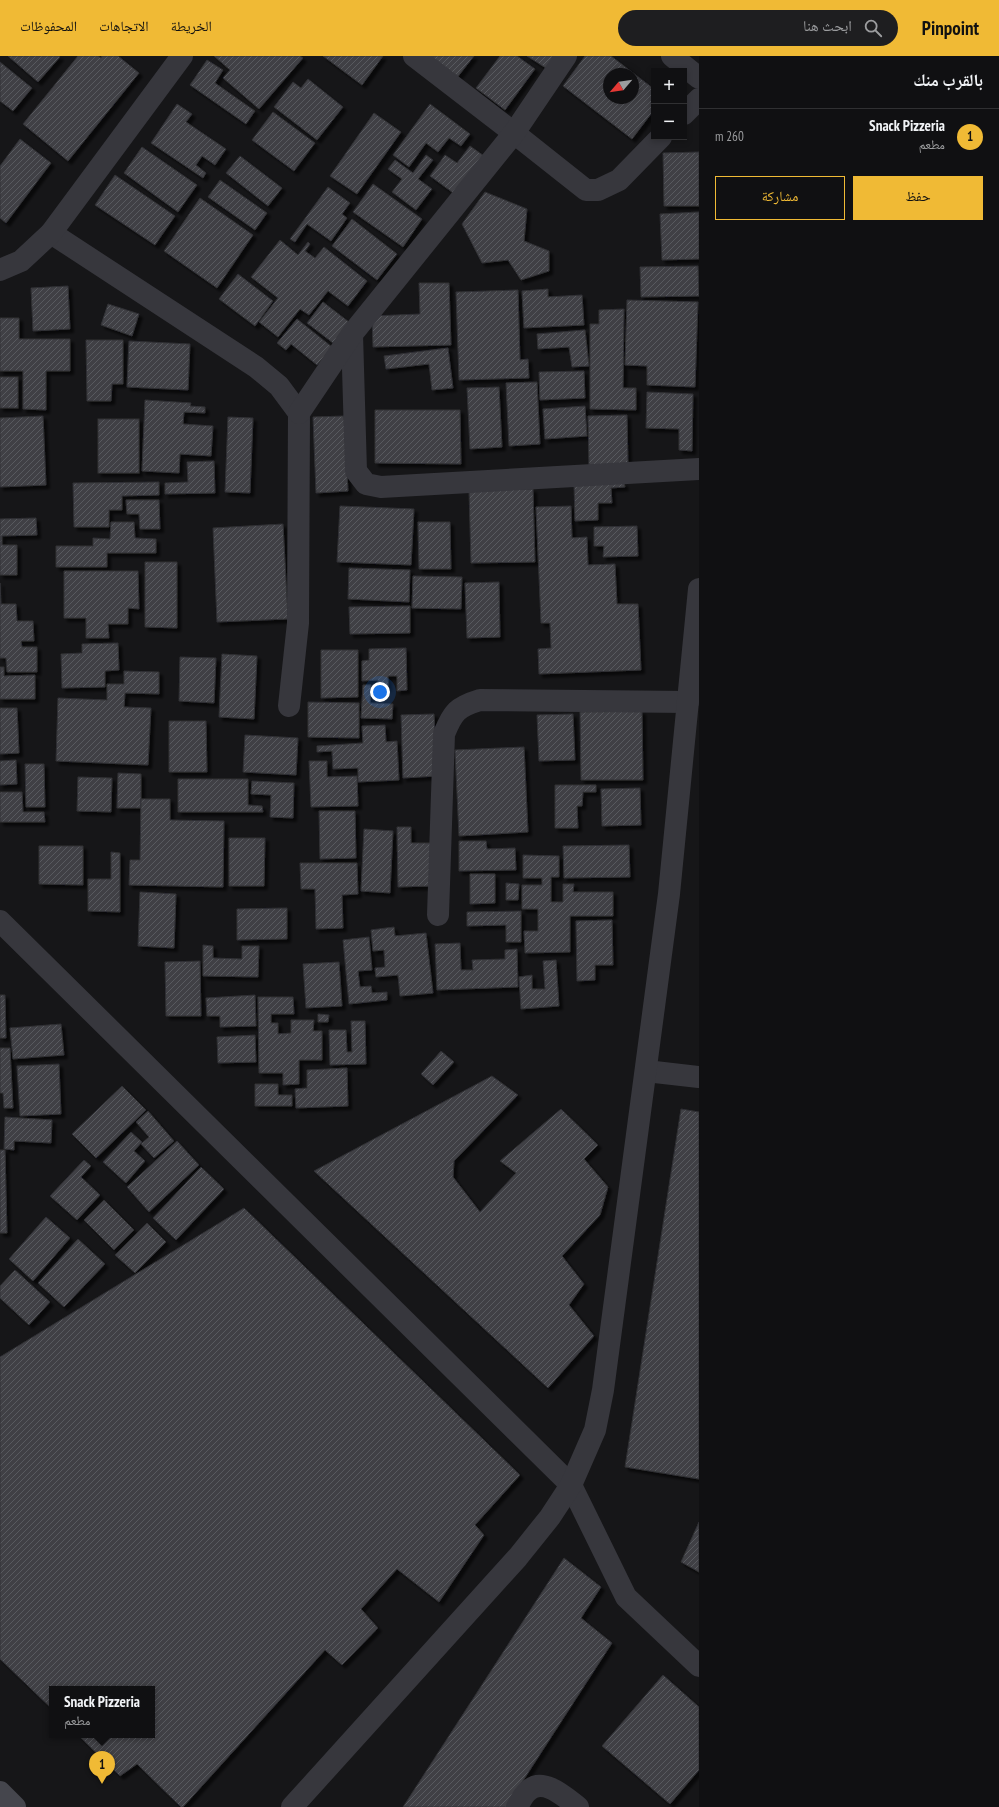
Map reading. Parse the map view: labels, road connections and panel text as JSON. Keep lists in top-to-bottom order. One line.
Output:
{"north":"bottom left","page":{"header":"Pinpoint","search":"ابحث هنا","nav":["الخريطة","الاتجاهات","المحفوظات"],"heading":"بالقرب منك","map_buttons":["+","−"],"list":[{"mark":"1","name":"Snack Pizzeria","note":"مطعم","value":"260 m"}],"buttons":["حفظ","مشاركة"],"popup":["Snack Pizzeria","مطعم"],"pins":"1"}}
